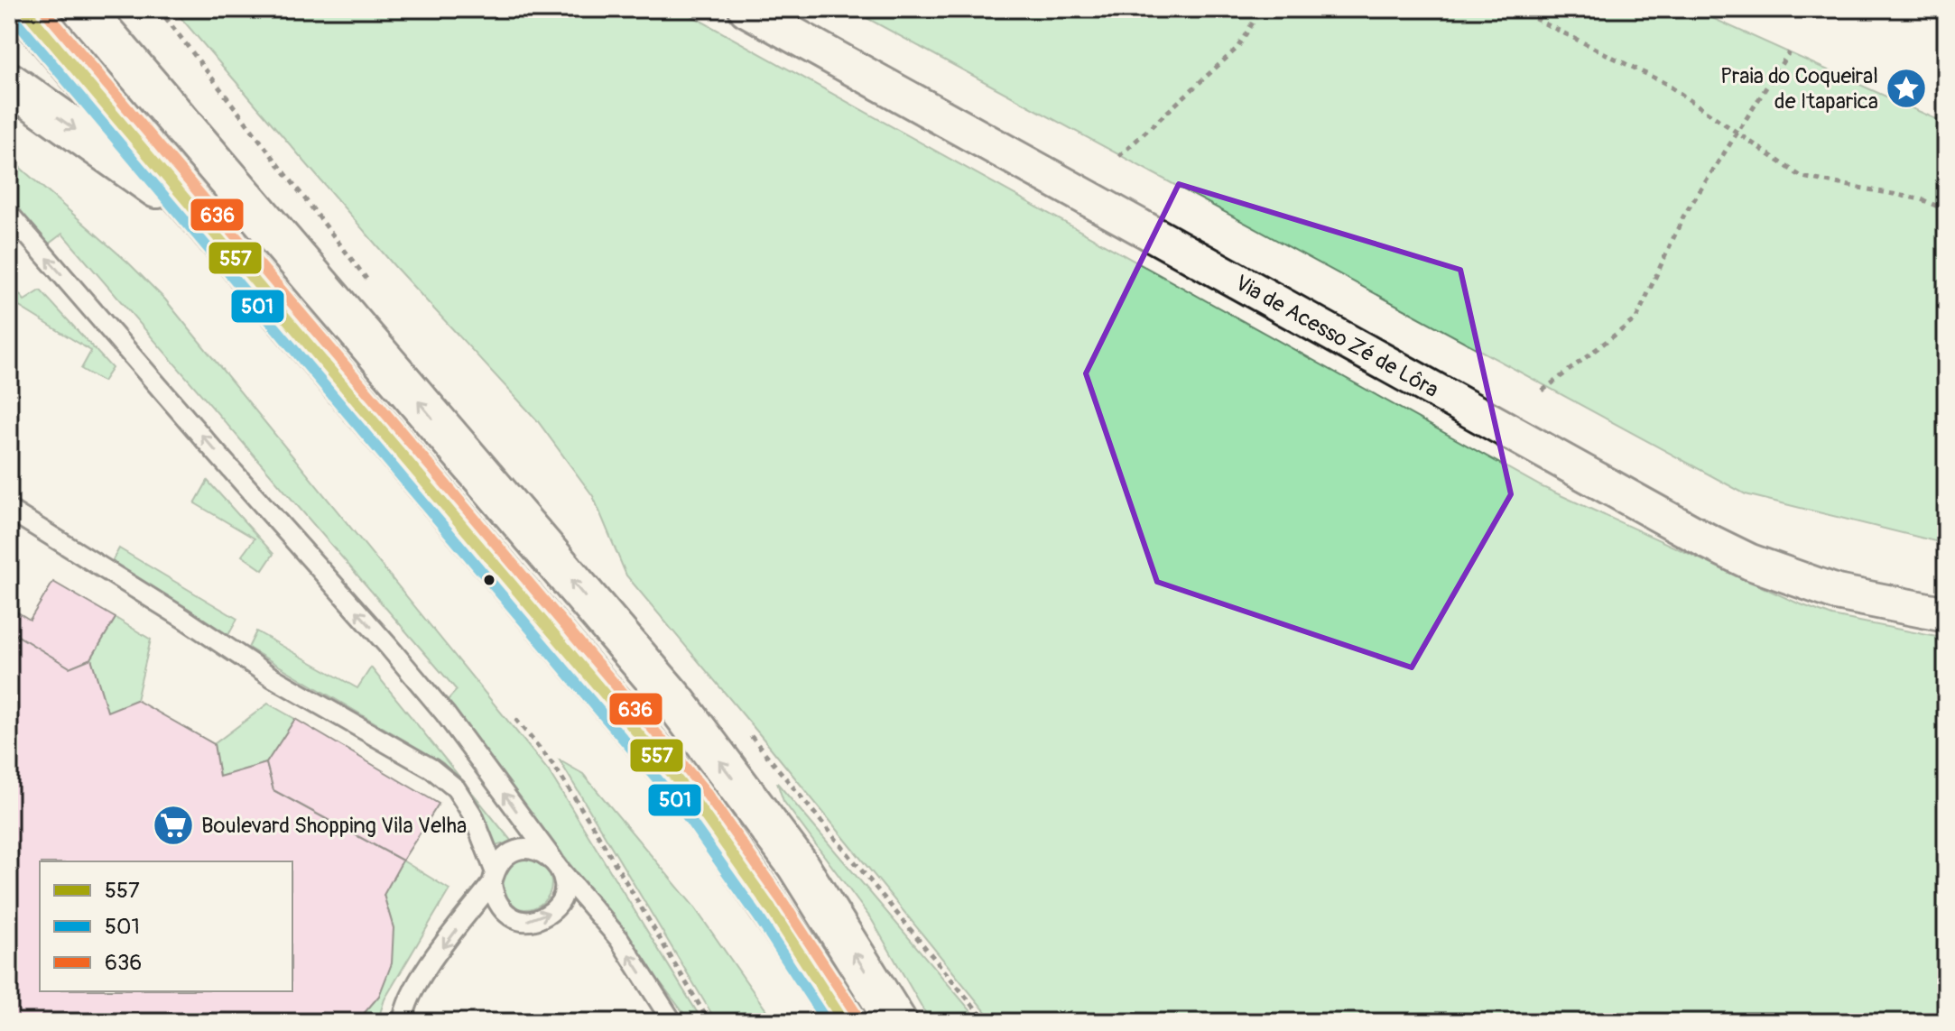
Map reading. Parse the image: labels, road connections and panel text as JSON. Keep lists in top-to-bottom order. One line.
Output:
{"streets":{"street":["Via de Acesso Zé de Lôra"]},"places":{"place":["Praia do Coqueiral de Itaparica"],"supermarket":["Boulevard Shopping Vila Velha"]},"lines":["transit line 557","transit line 636","transit line 501"],"legend":["557","501","636"]}
